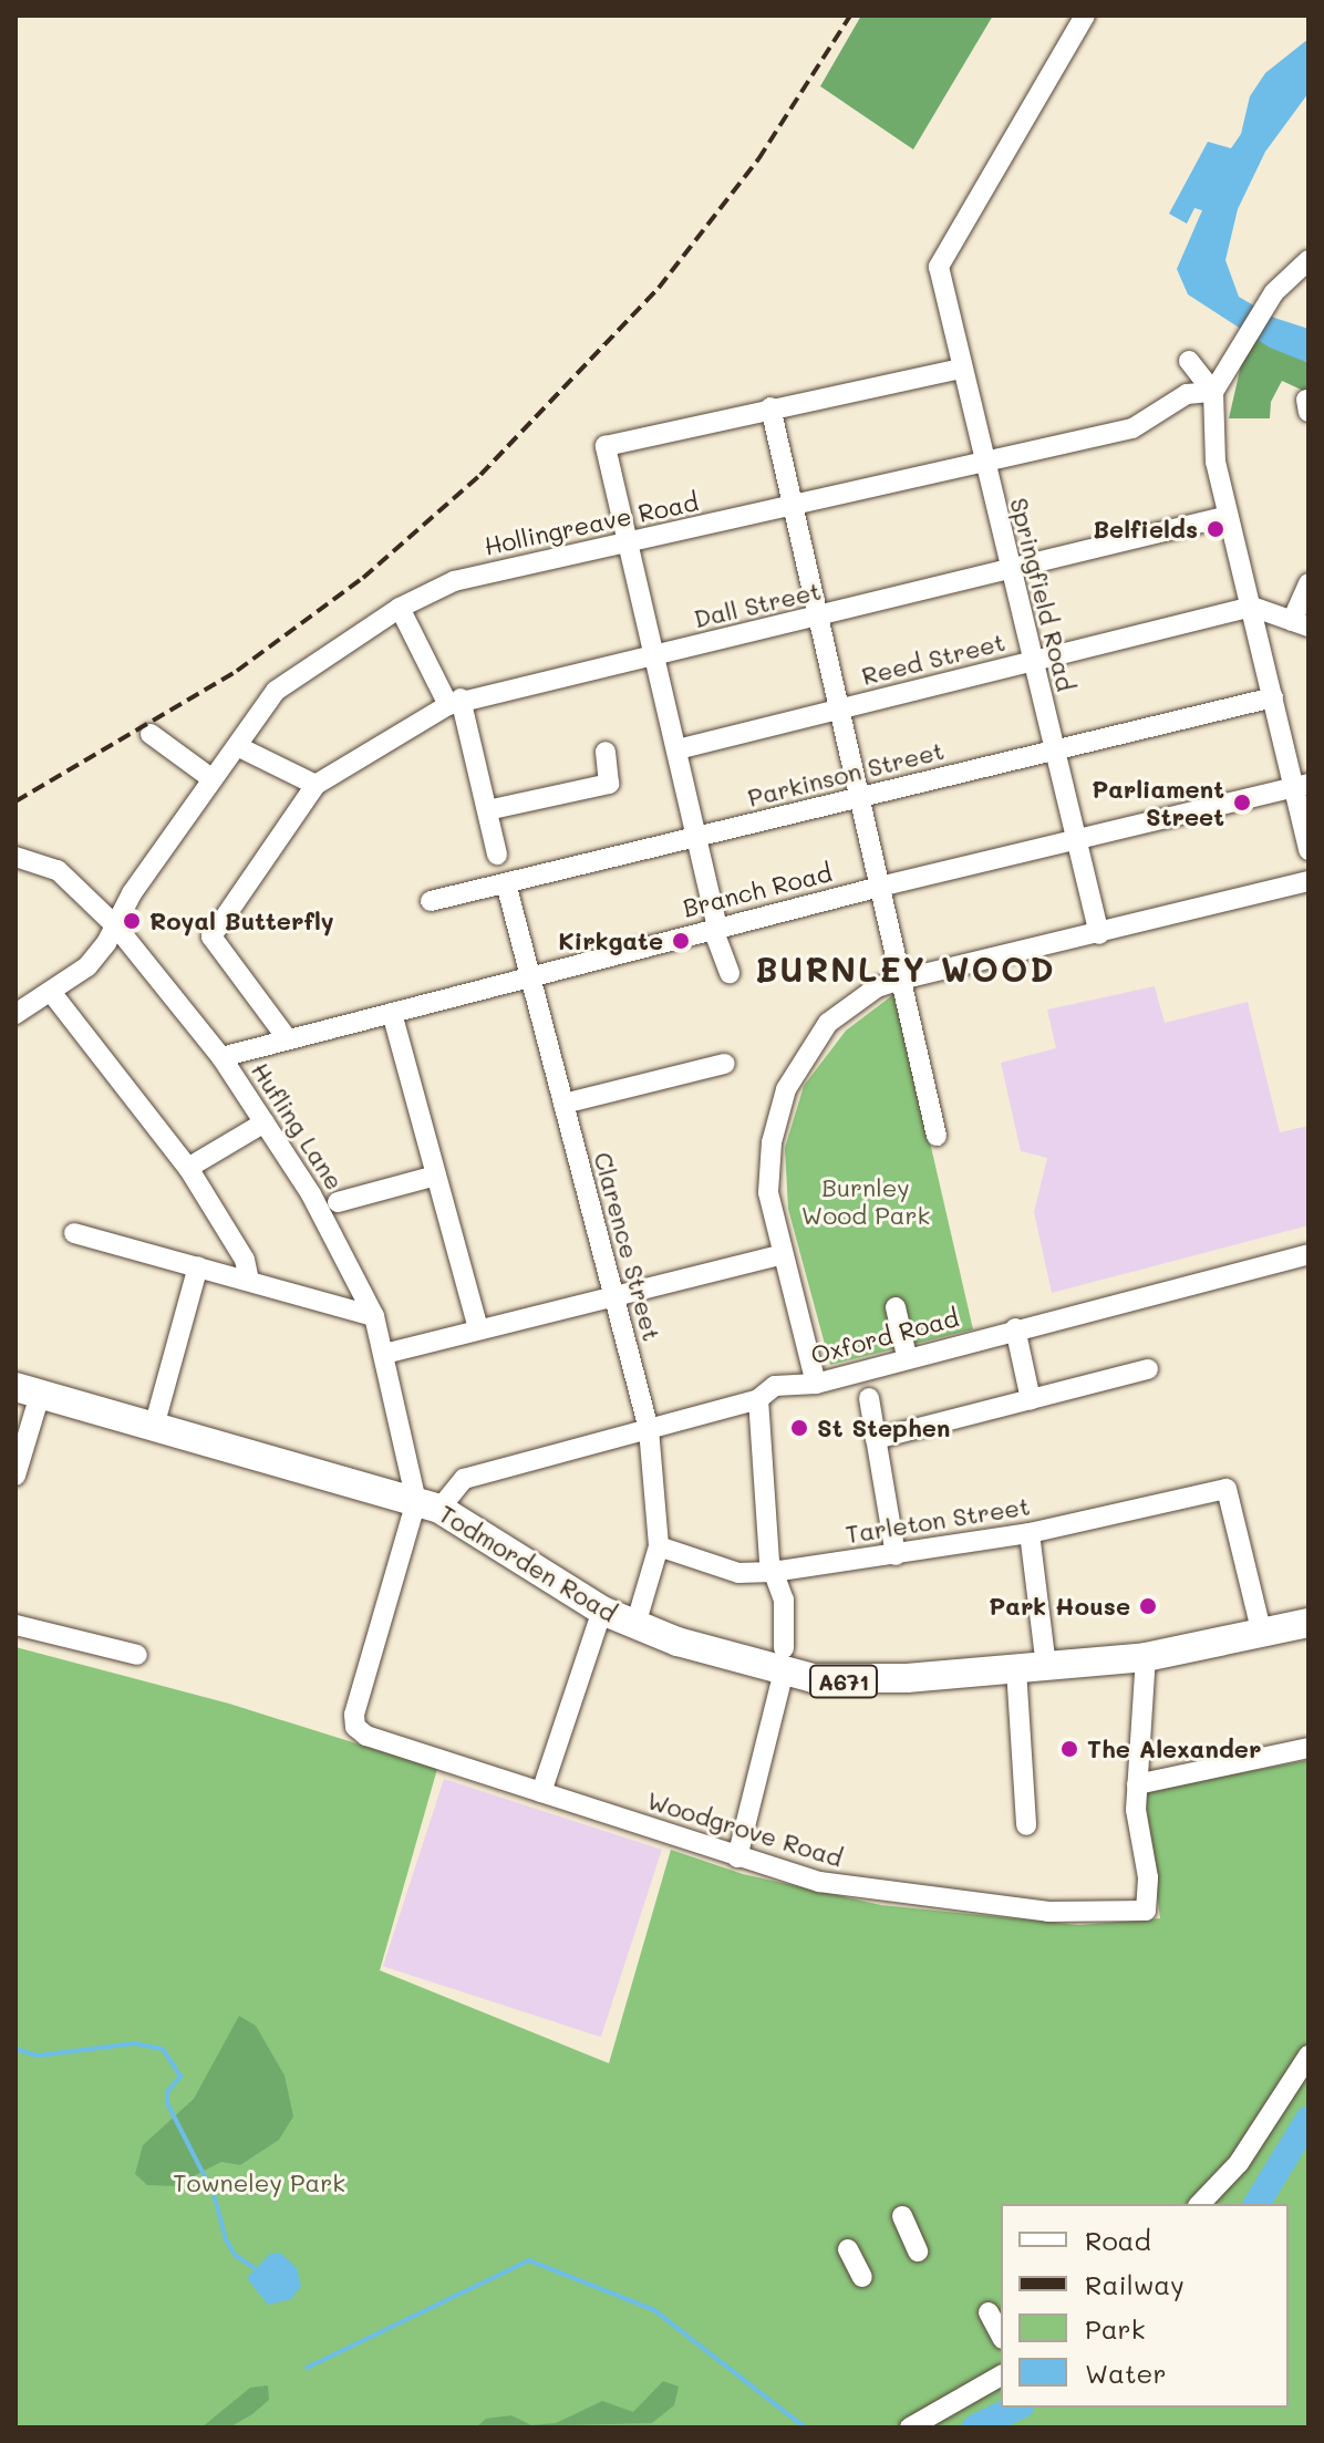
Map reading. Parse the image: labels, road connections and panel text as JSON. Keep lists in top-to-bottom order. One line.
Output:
{"streets":{"highway":["Todmorden Road","A671"],"street":["Hollingreave Road","Springfield Road","Dall Street","Reed Street","Parkinson Street","Branch Road","Hufling Lane","Clarence Street","Oxford Road","Tarleton Street","Woodgrove Road"]},"crossings":[["Hollingreave Road","Springfield Road"],["Hollingreave Road","Hufling Lane"],["Springfield Road","Dall Street"],["Springfield Road","Reed Street"],["Springfield Road","Parkinson Street"],["Springfield Road","Branch Road"],["Parkinson Street","Clarence Street"],["Branch Road","Hufling Lane"],["Branch Road","Clarence Street"],["Hufling Lane","Oxford Road"],["Hufling Lane","Todmorden Road"],["Hufling Lane","Woodgrove Road"],["Clarence Street","Oxford Road"],["Clarence Street","Tarleton Street"],["Clarence Street","Todmorden Road"],["Oxford Road","Todmorden Road"],["Oxford Road","Woodgrove Road"],["Tarleton Street","Todmorden Road"],["Todmorden Road","Woodgrove Road"]],"districts":["BURNLEY WOOD"],"parks":["Burnley Wood Park","Towneley Park"],"places":["Belfields","Parliament Street","Royal Butterfly","Kirkgate","St Stephen","Park House","The Alexander"],"legend":["Road","Railway","Park","Water"]}
